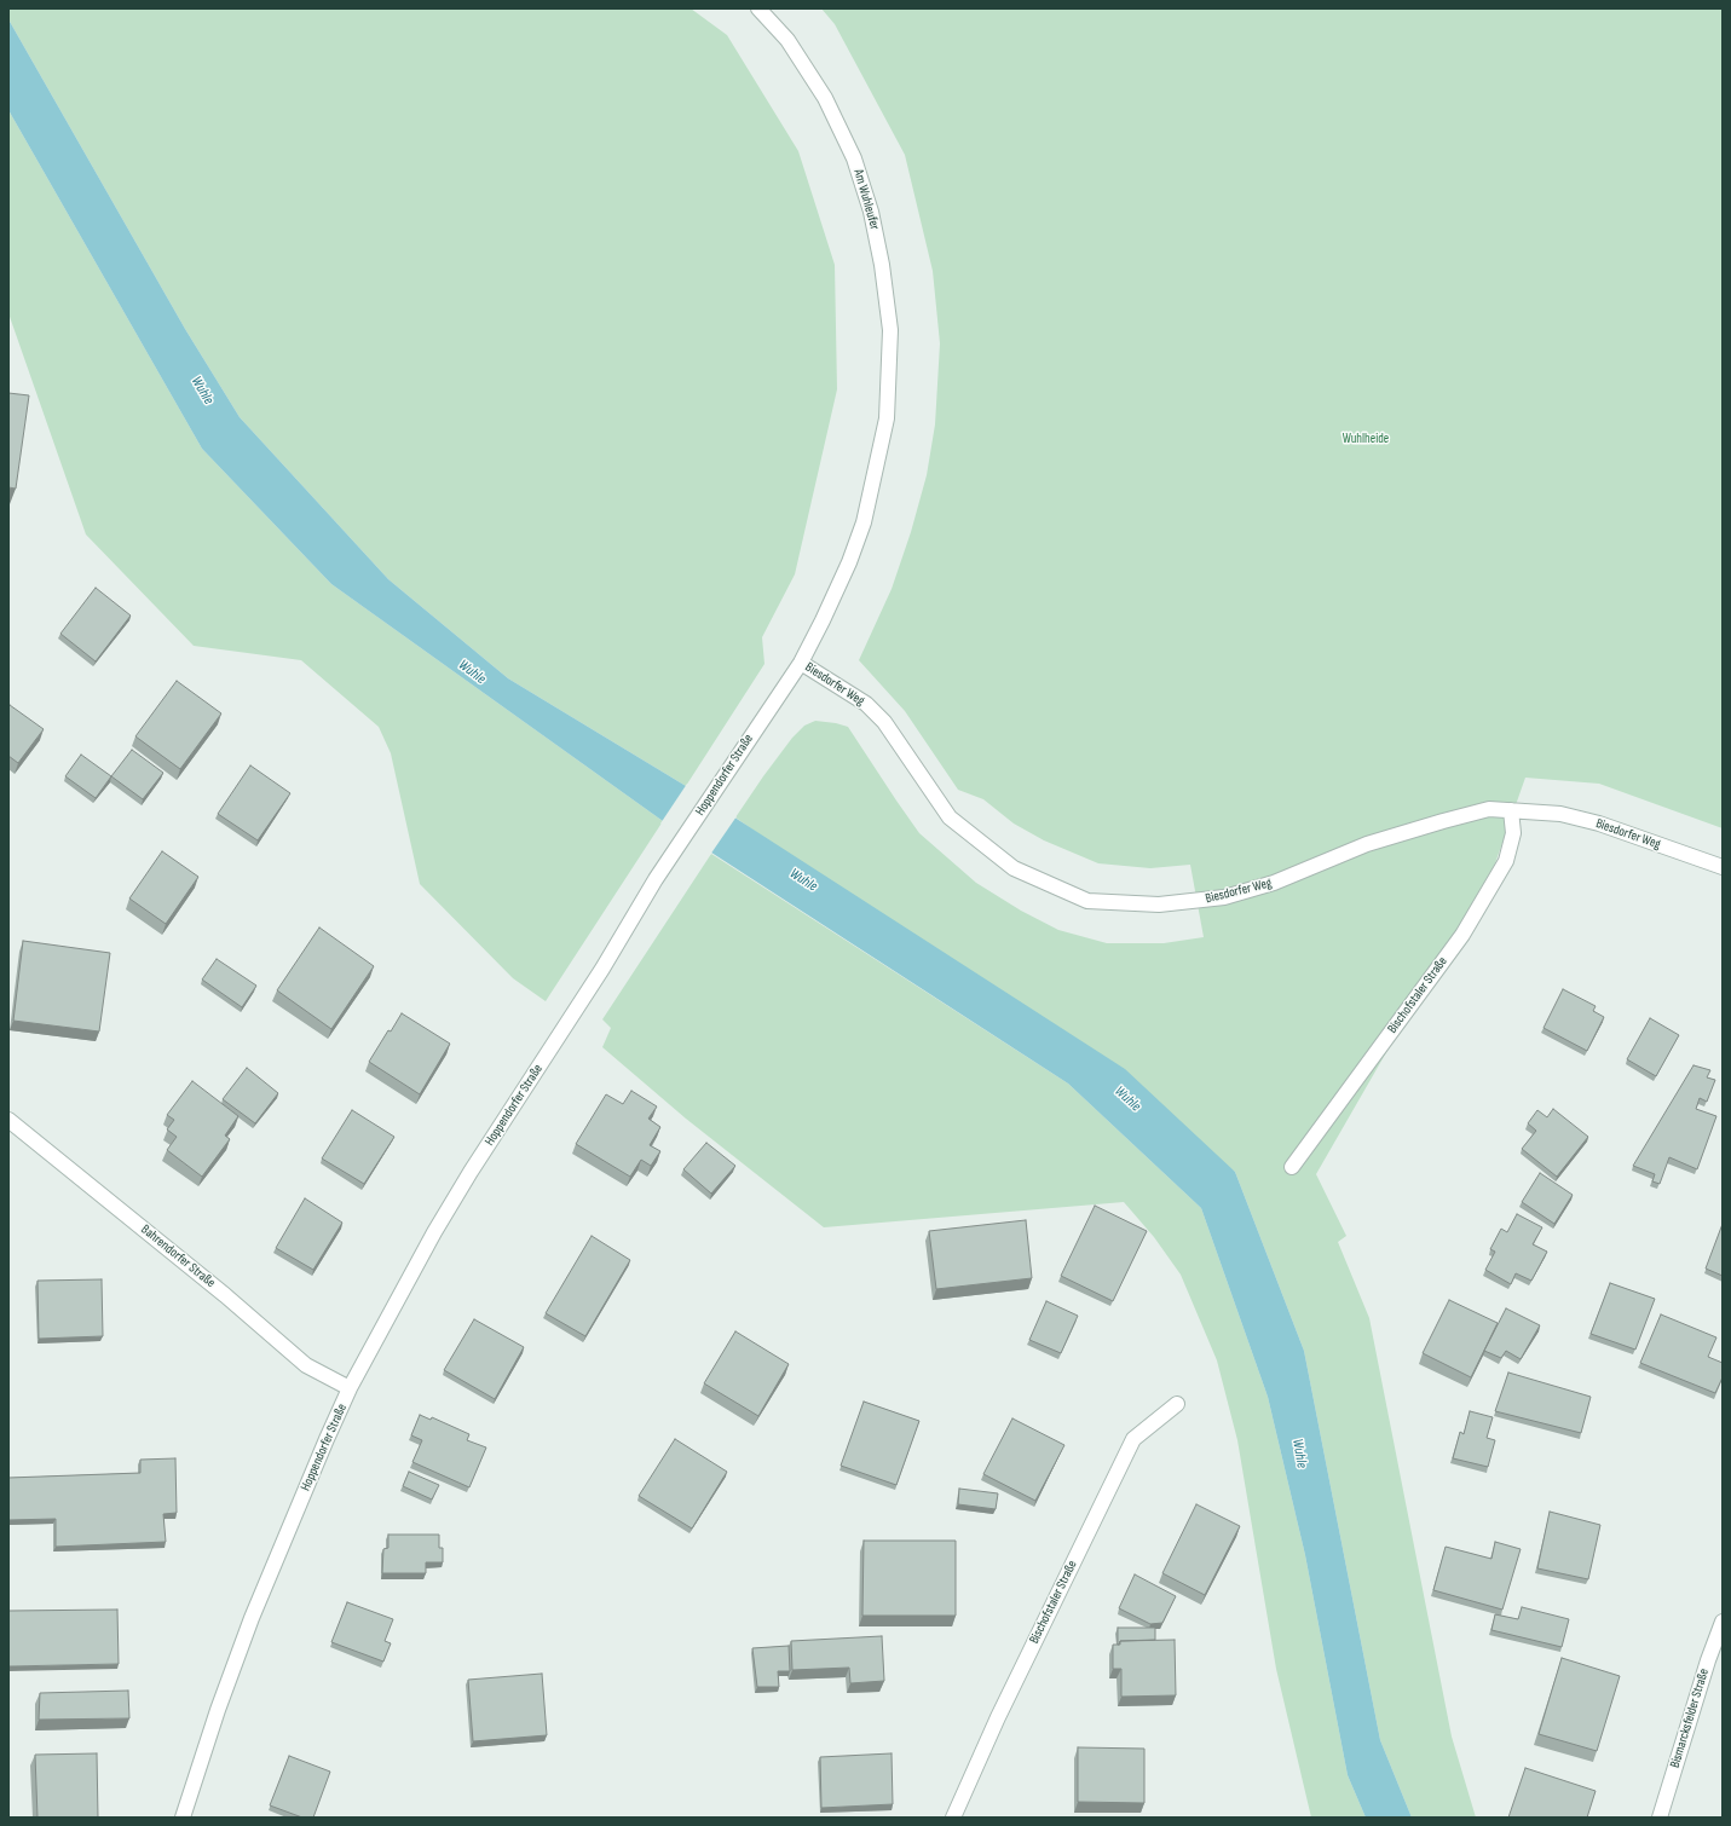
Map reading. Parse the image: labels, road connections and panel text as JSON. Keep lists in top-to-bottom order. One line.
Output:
{"streets":{"street":["Am Wuhleufer","Biesdorfer Weg","Hoppendorfer Straße","Bischofstaler Straße","Bahrendorfer Straße","Bismarcksfelder Straße"]},"crossings":[["Am Wuhleufer","Hoppendorfer Straße"],["Biesdorfer Weg","Hoppendorfer Straße"],["Biesdorfer Weg","Bischofstaler Straße"],["Hoppendorfer Straße","Bahrendorfer Straße"]],"water":["Wuhle"],"parks":["Wuhlheide"]}
